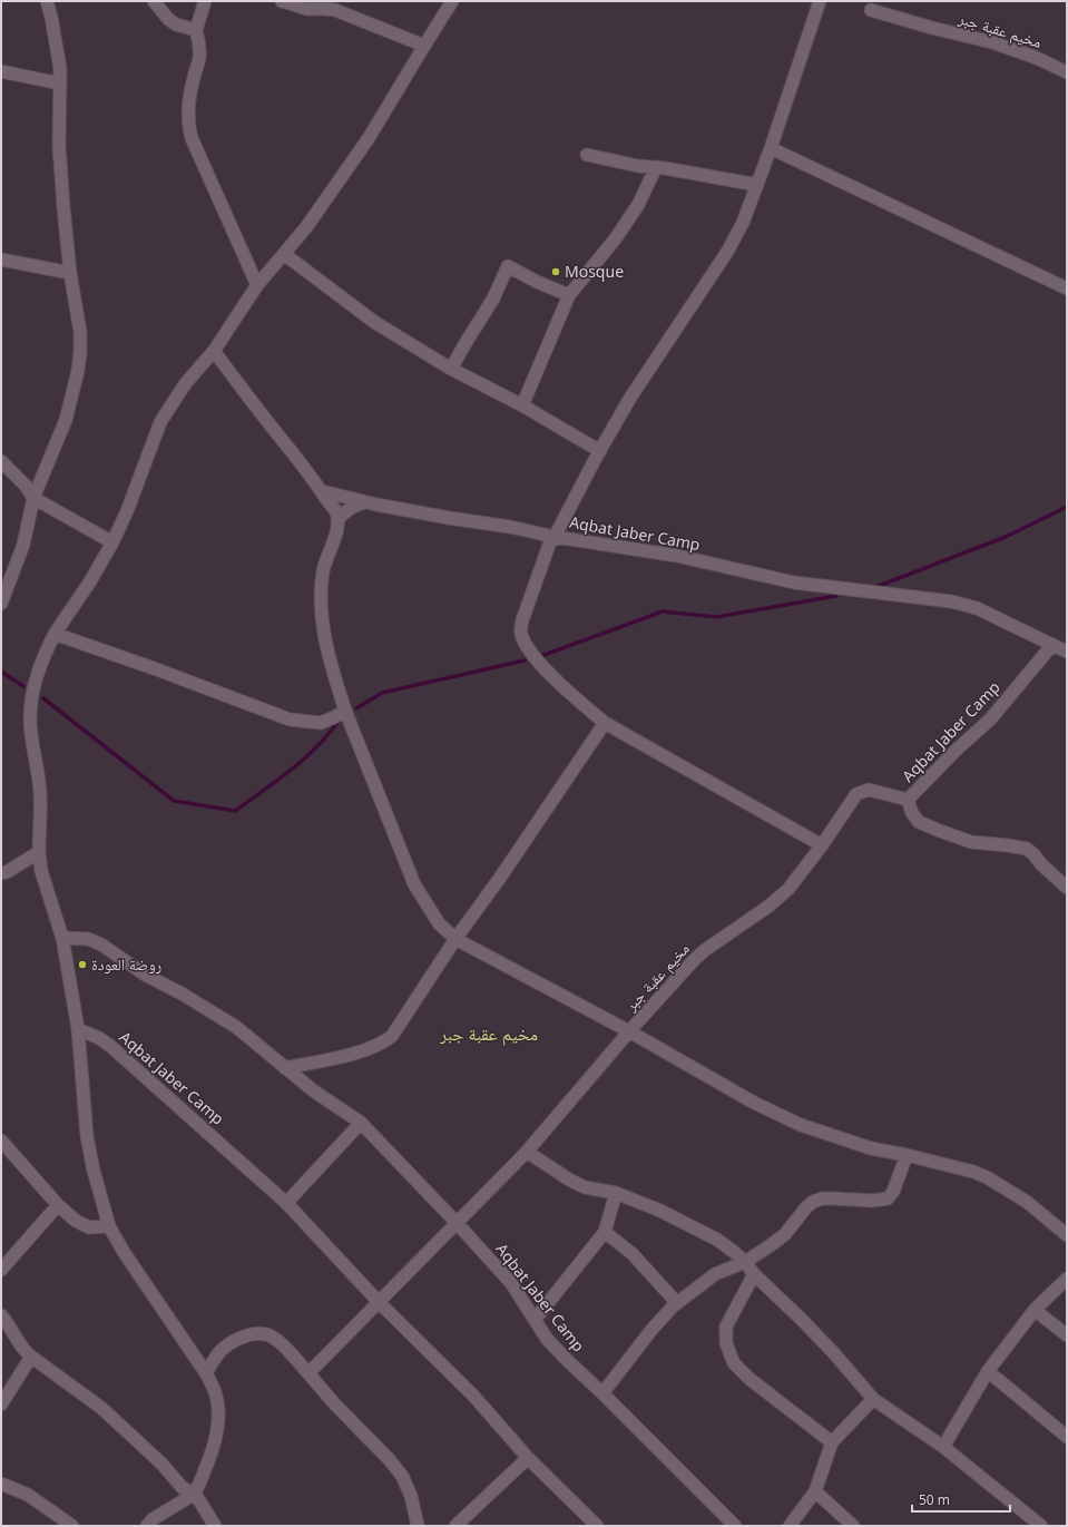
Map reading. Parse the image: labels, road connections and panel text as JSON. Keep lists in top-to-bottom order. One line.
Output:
{"streets":{"street":["مخيم عقبة جبر","Aqbat Jaber Camp"]},"crossings":[["مخيم عقبة جبر","Aqbat Jaber Camp"]],"districts":["مخيم عقبة جبر"],"places":["Mosque","روضة العودة"],"scale_bar":"50 m"}
